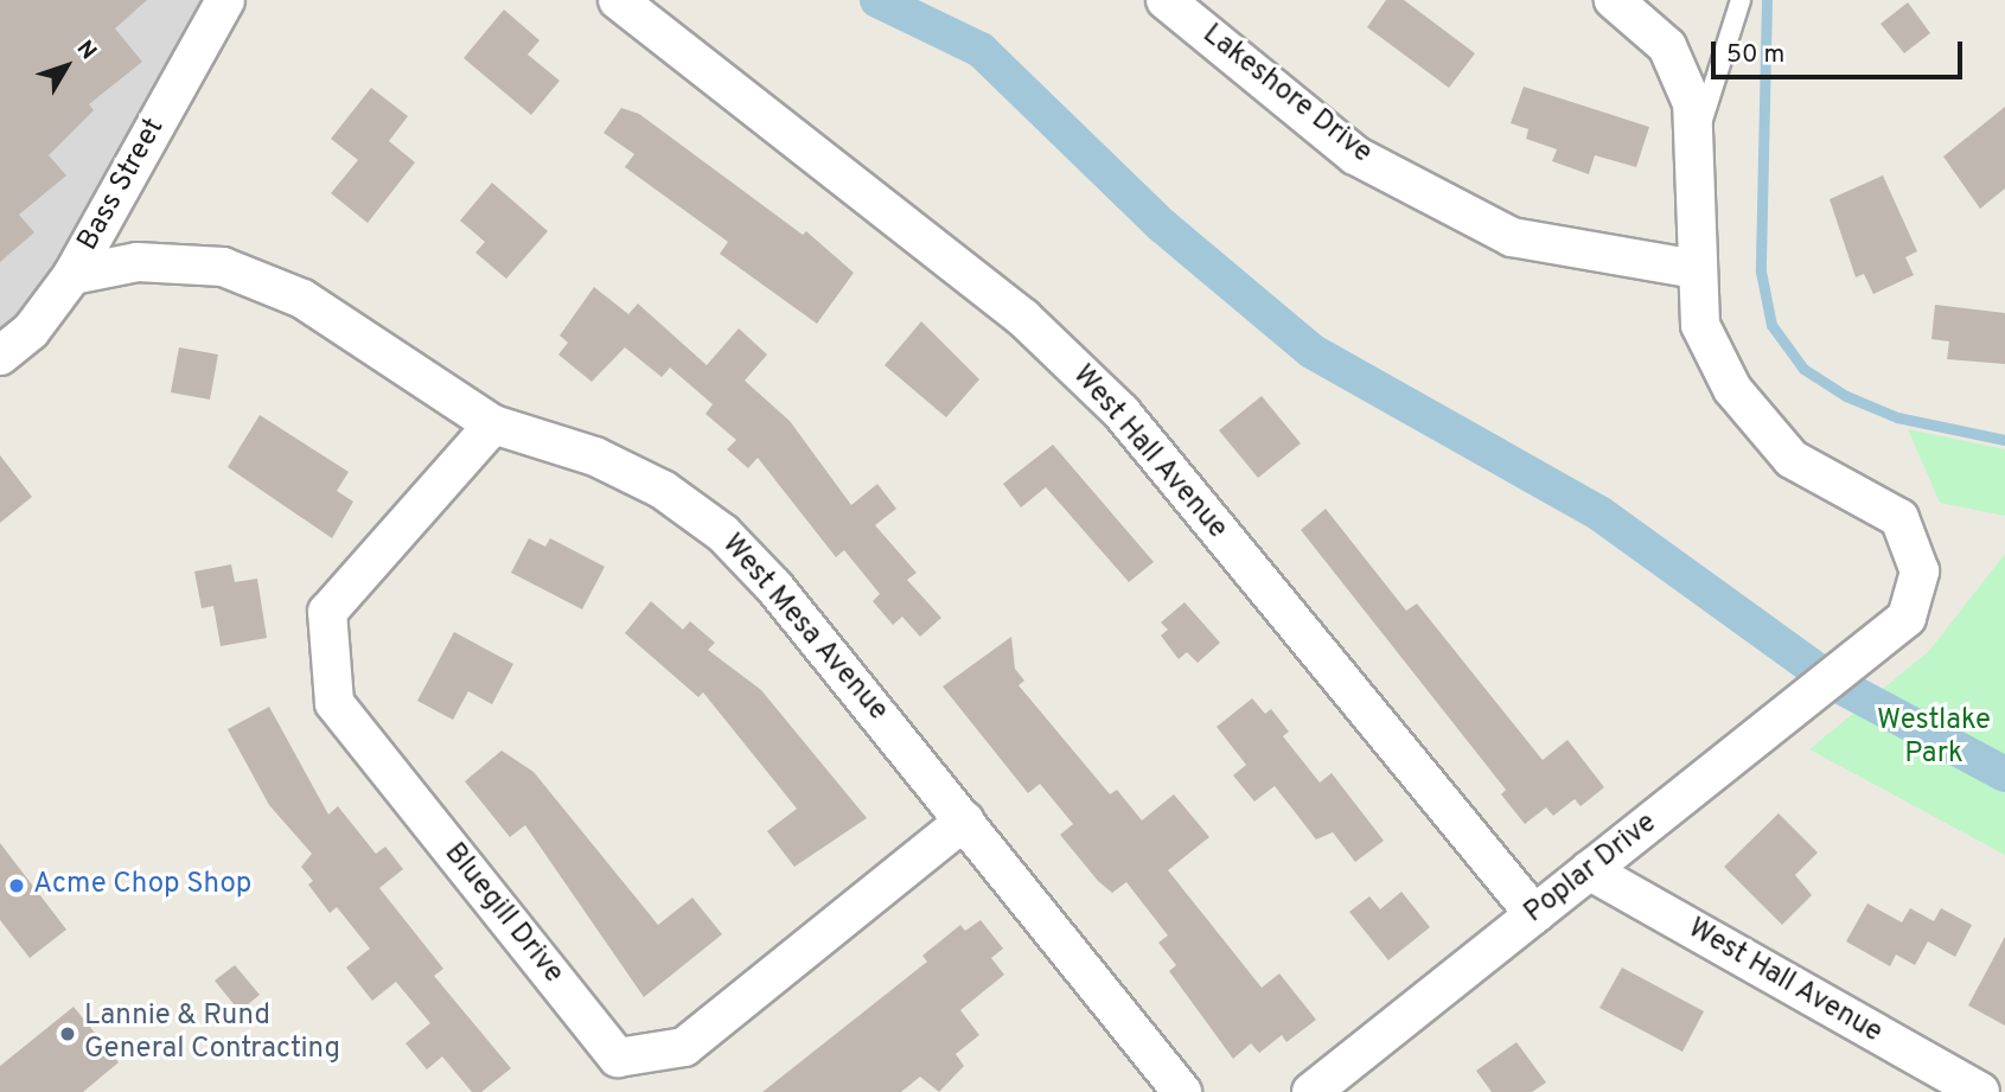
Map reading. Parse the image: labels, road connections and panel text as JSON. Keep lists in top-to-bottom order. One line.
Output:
{"streets":{"street":["Lakeshore Drive","Bass Street","West Hall Avenue","West Mesa Avenue","Poplar Drive","Bluegill Drive"]},"crossings":[["Lakeshore Drive","Poplar Drive"],["Bass Street","West Mesa Avenue"],["West Hall Avenue","Poplar Drive"],["West Mesa Avenue","Bluegill Drive"]],"parks":["Westlake Park"],"places":["Acme Chop Shop","Lannie & Rund General Contracting"],"scale_bar":"50 m","north":"top right"}
